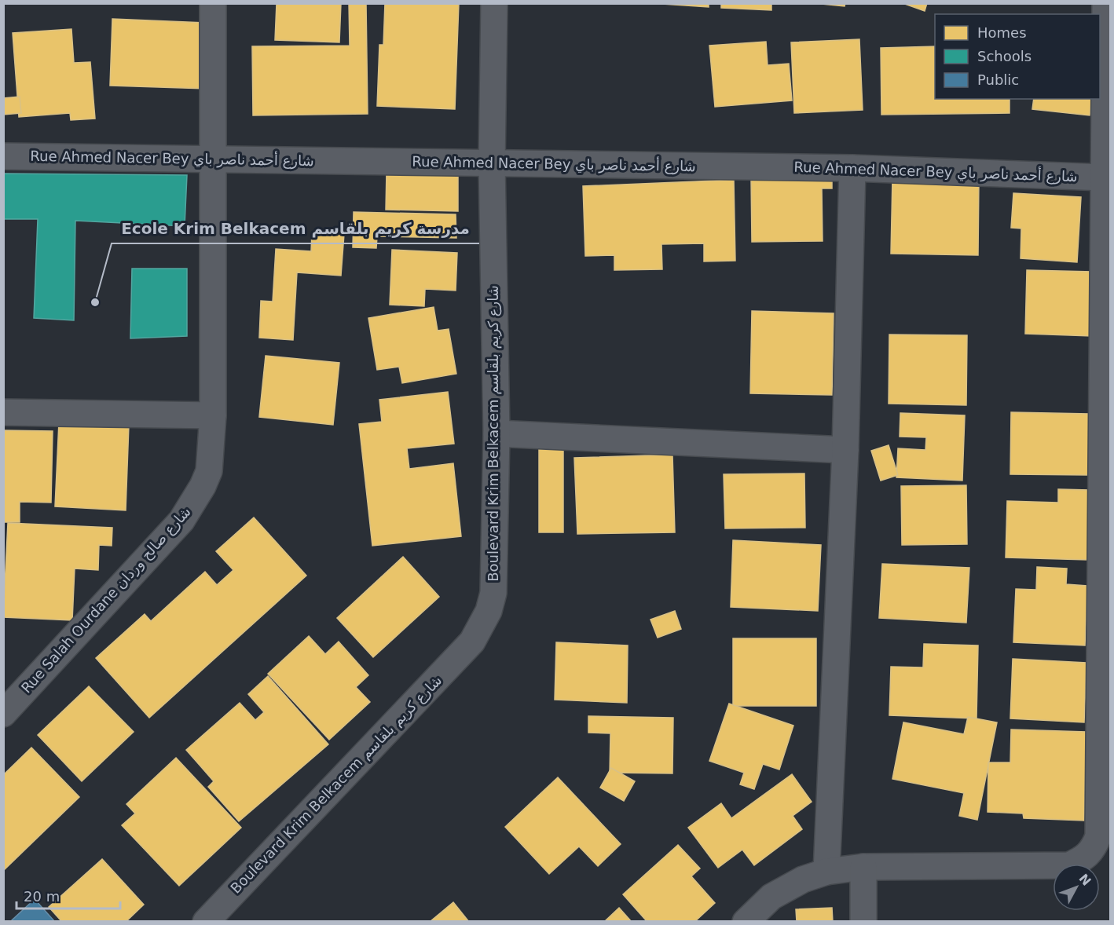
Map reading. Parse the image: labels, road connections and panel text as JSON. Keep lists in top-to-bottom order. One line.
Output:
{"streets":{"street":["Rue Ahmed Nacer Bey شارع أحمد ناصر باي","Boulevard Krim Belkacem شارع كريم بلقاسم","Rue Salah Ourdane شارع صالح وردان"]},"crossings":[["Rue Ahmed Nacer Bey شارع أحمد ناصر باي","Boulevard Krim Belkacem شارع كريم بلقاسم"],["Rue Ahmed Nacer Bey شارع أحمد ناصر باي","Rue Salah Ourdane شارع صالح وردان"]],"places":["Ecole Krim Belkacem مدرسة كريم بلقاسم"],"legend":["Homes","Schools","Public"],"scale_bar":"20 m","north":"top right"}
